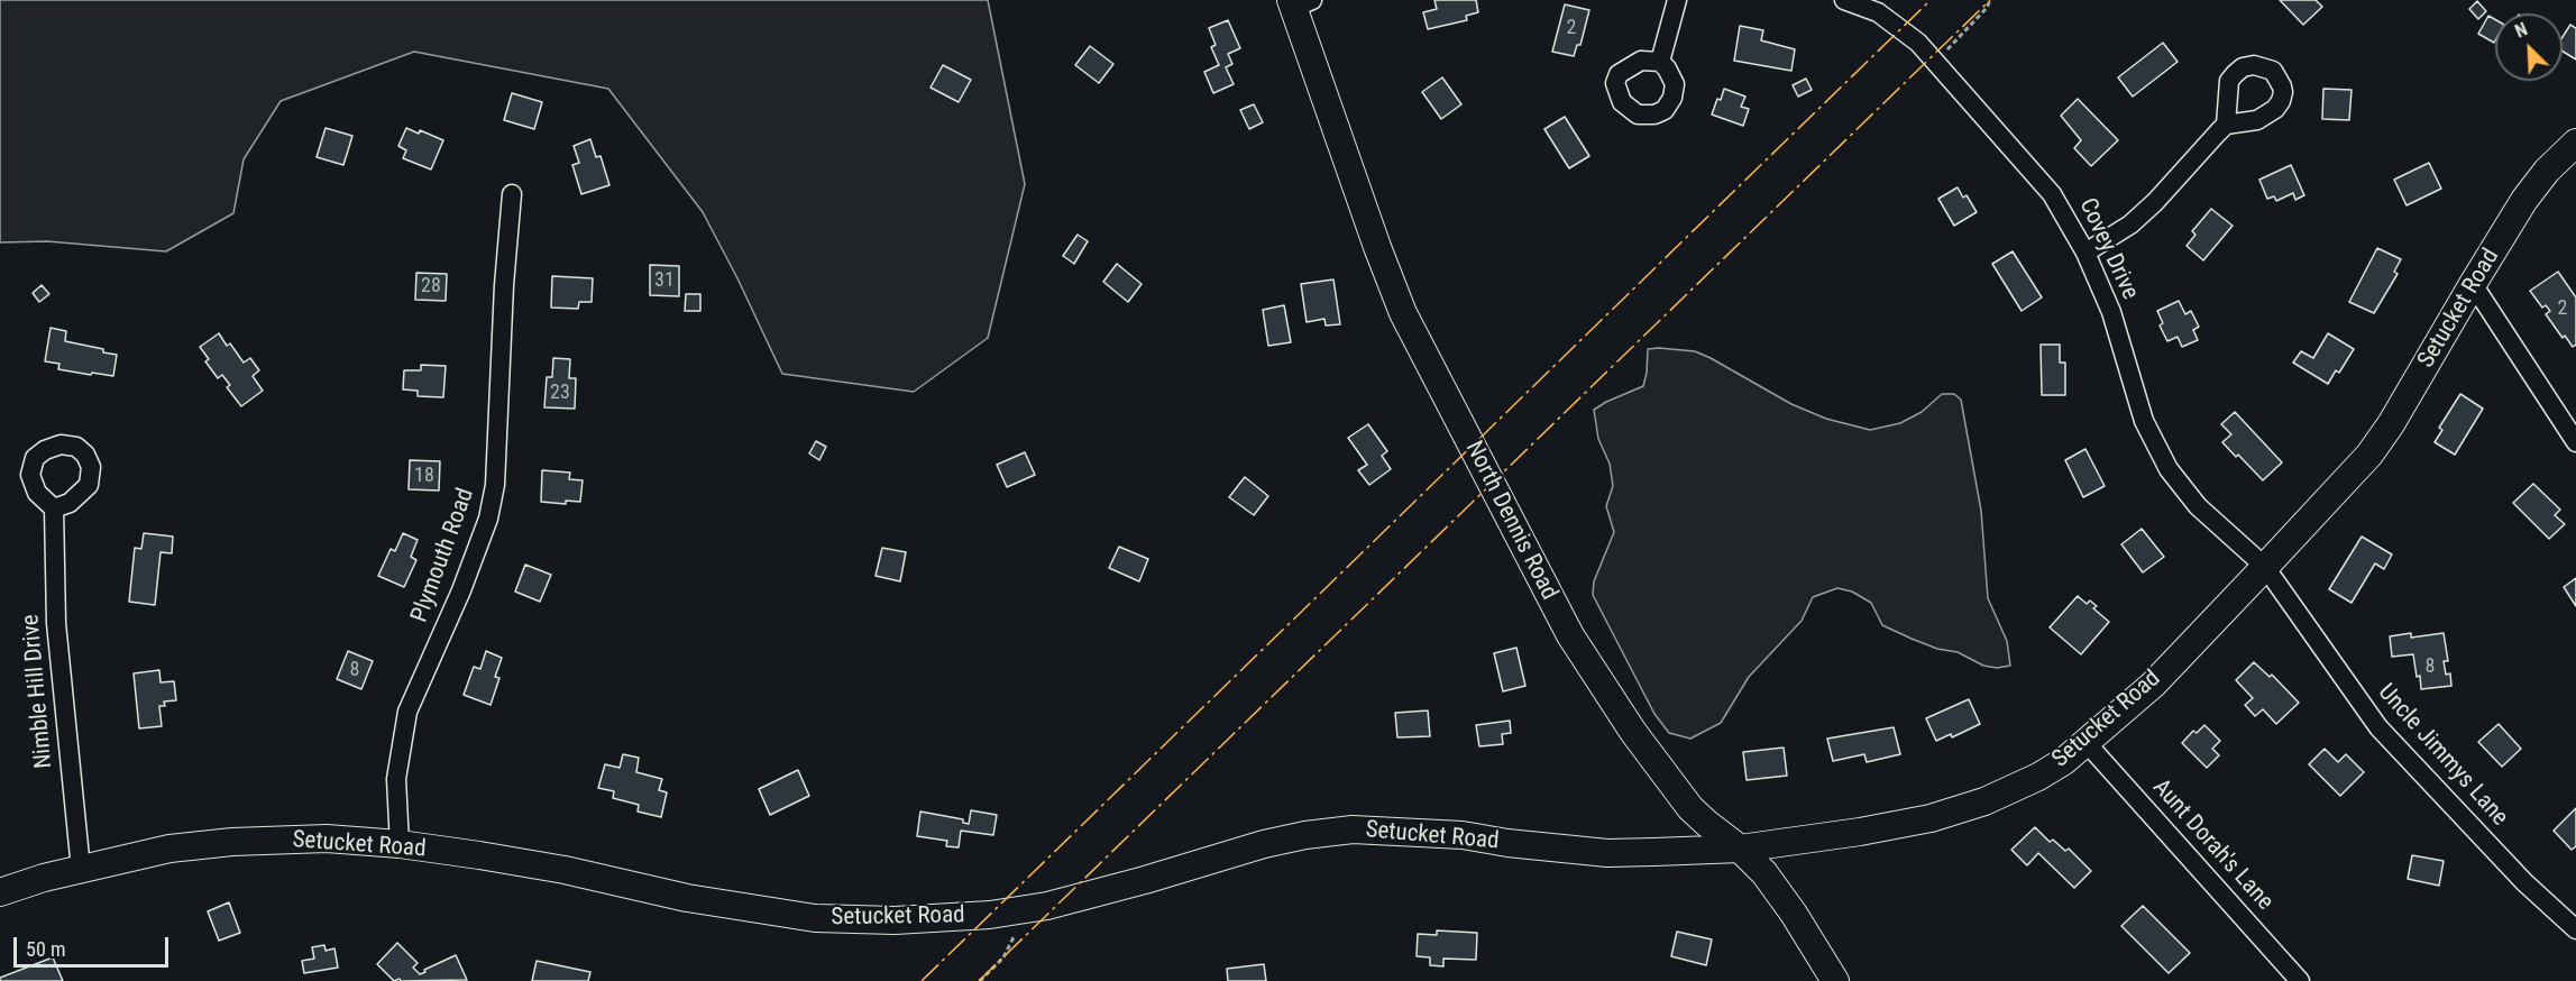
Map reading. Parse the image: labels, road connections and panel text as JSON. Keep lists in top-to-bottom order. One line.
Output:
{"streets":{"main road":["Setucket Road","North Dennis Road"],"street":["Covey Drive","Plymouth Road","Nimble Hill Drive","Uncle Jimmys Lane","Aunt Dorah's Lane"]},"crossings":[["Covey Drive","Setucket Road"],["Covey Drive","Uncle Jimmys Lane"],["Setucket Road","North Dennis Road"],["Setucket Road","Plymouth Road"],["Setucket Road","Nimble Hill Drive"],["Setucket Road","Uncle Jimmys Lane"],["Setucket Road","Aunt Dorah's Lane"]],"house_numbers":["2","31","28","2","23","18","8","8"],"scale_bar":"50 m","north":"top left"}
